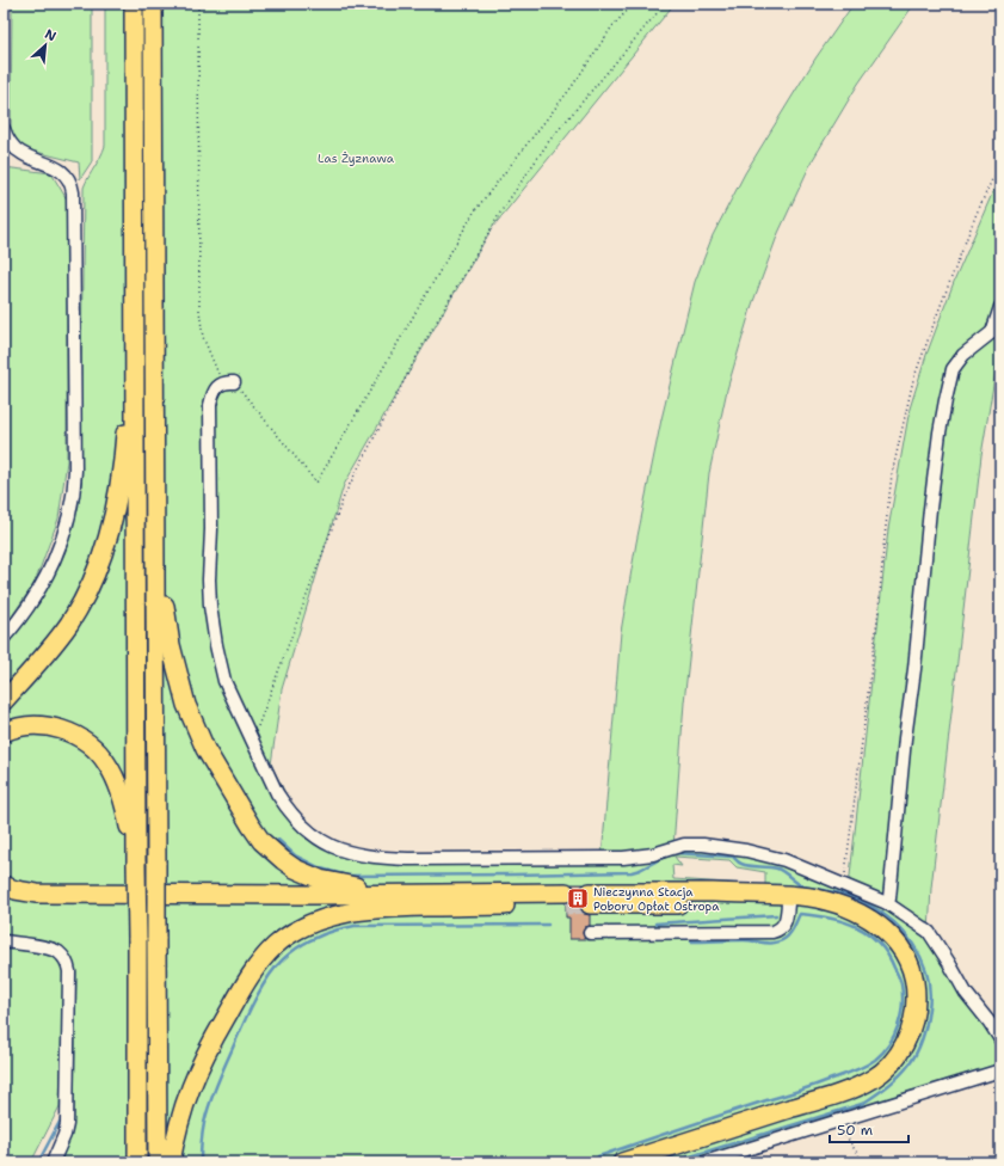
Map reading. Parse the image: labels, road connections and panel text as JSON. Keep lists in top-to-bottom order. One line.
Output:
{"parks":["Las Żyznawa"],"places":{"building":["Nieczynna Stacja Poboru Opłat Ostropa"]},"scale_bar":"50 m","north":"top right"}
